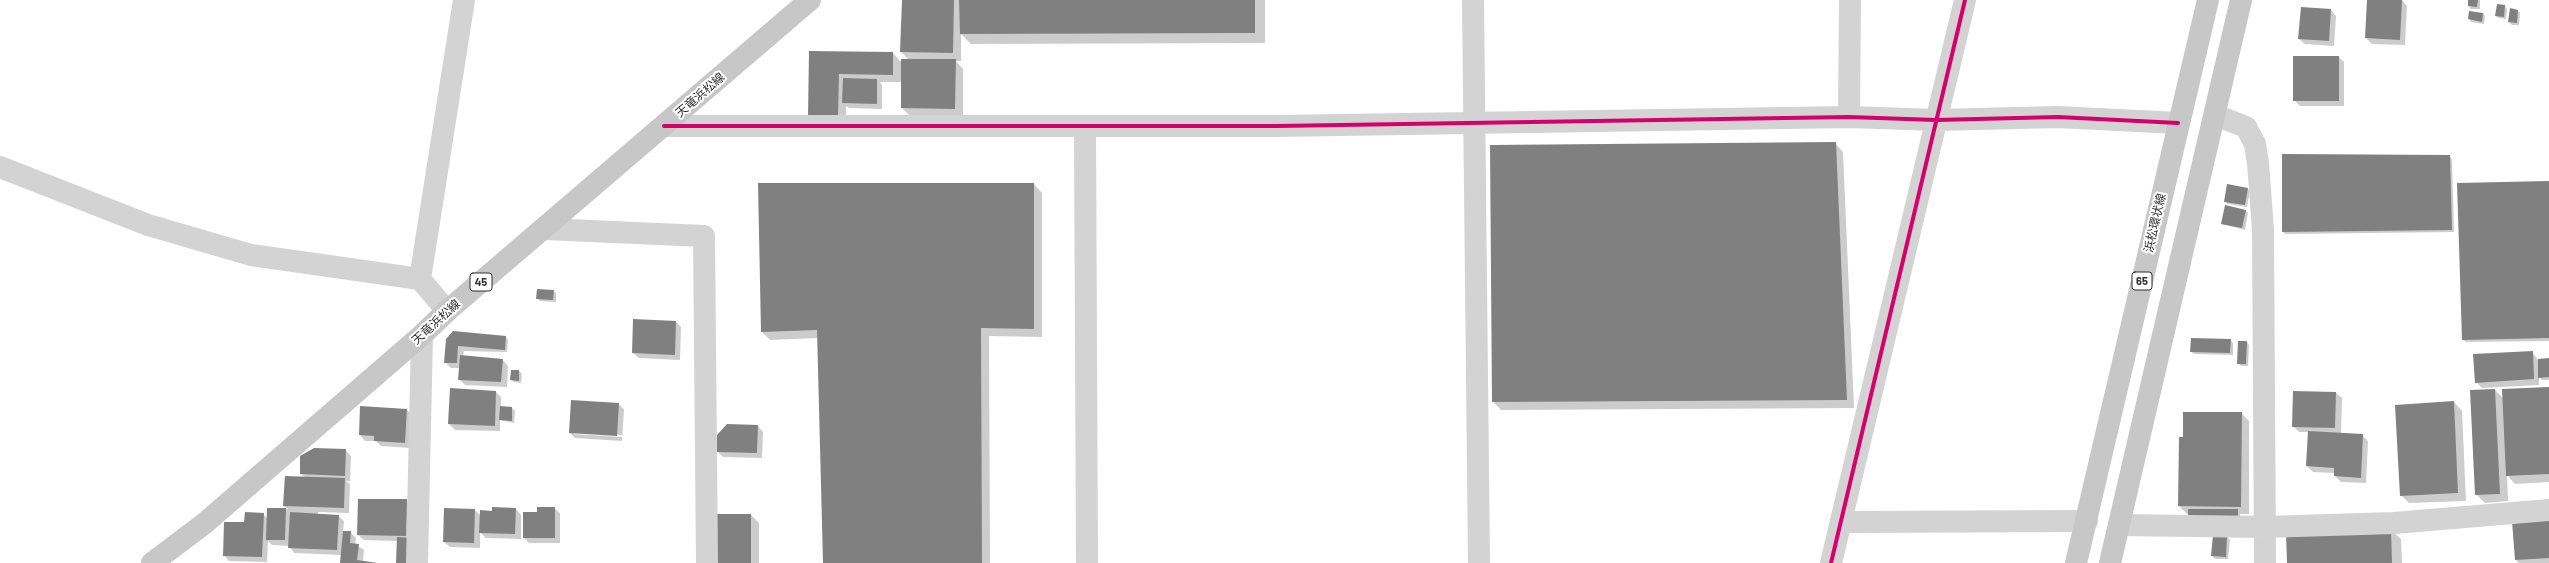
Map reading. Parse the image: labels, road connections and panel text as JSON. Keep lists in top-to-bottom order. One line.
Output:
{"streets":{"main road":["天竜浜松線","浜松環状線","65","45"]}}
